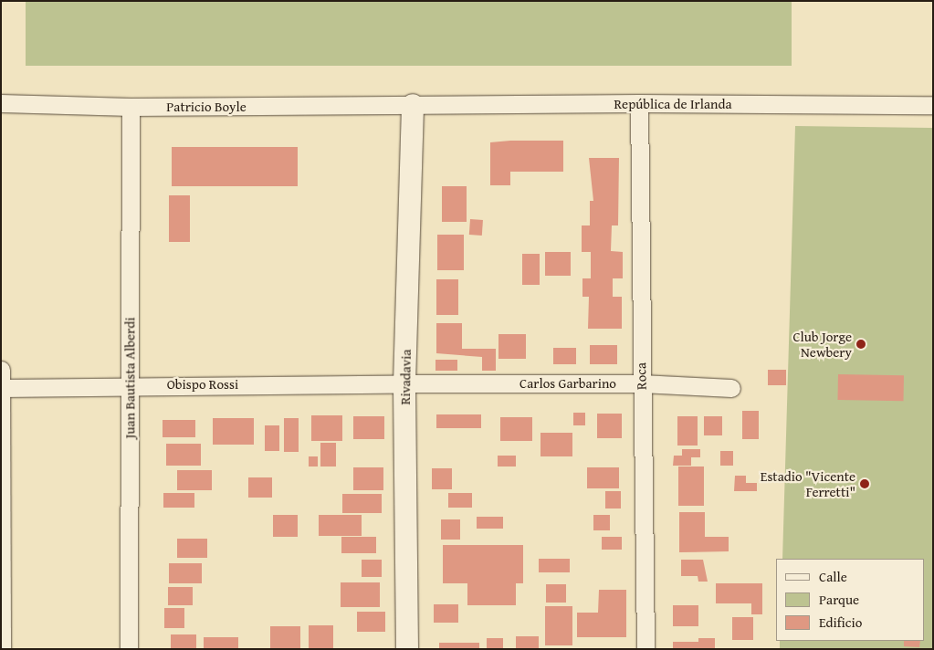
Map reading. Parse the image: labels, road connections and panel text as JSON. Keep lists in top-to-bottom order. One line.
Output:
{"streets":{"street":["República de Irlanda","Patricio Boyle","Roca","Rivadavia","Juan Bautista Alberdi","Carlos Garbarino","Obispo Rossi"]},"crossings":[["República de Irlanda","Patricio Boyle"],["República de Irlanda","Roca"],["República de Irlanda","Rivadavia"],["Patricio Boyle","Rivadavia"],["Patricio Boyle","Juan Bautista Alberdi"],["Roca","Carlos Garbarino"],["Rivadavia","Carlos Garbarino"],["Rivadavia","Obispo Rossi"],["Juan Bautista Alberdi","Obispo Rossi"],["Carlos Garbarino","Obispo Rossi"]],"places":["Club Jorge Newbery","Estadio \"Vicente Ferretti\""],"legend":["Calle","Parque","Edificio"]}
